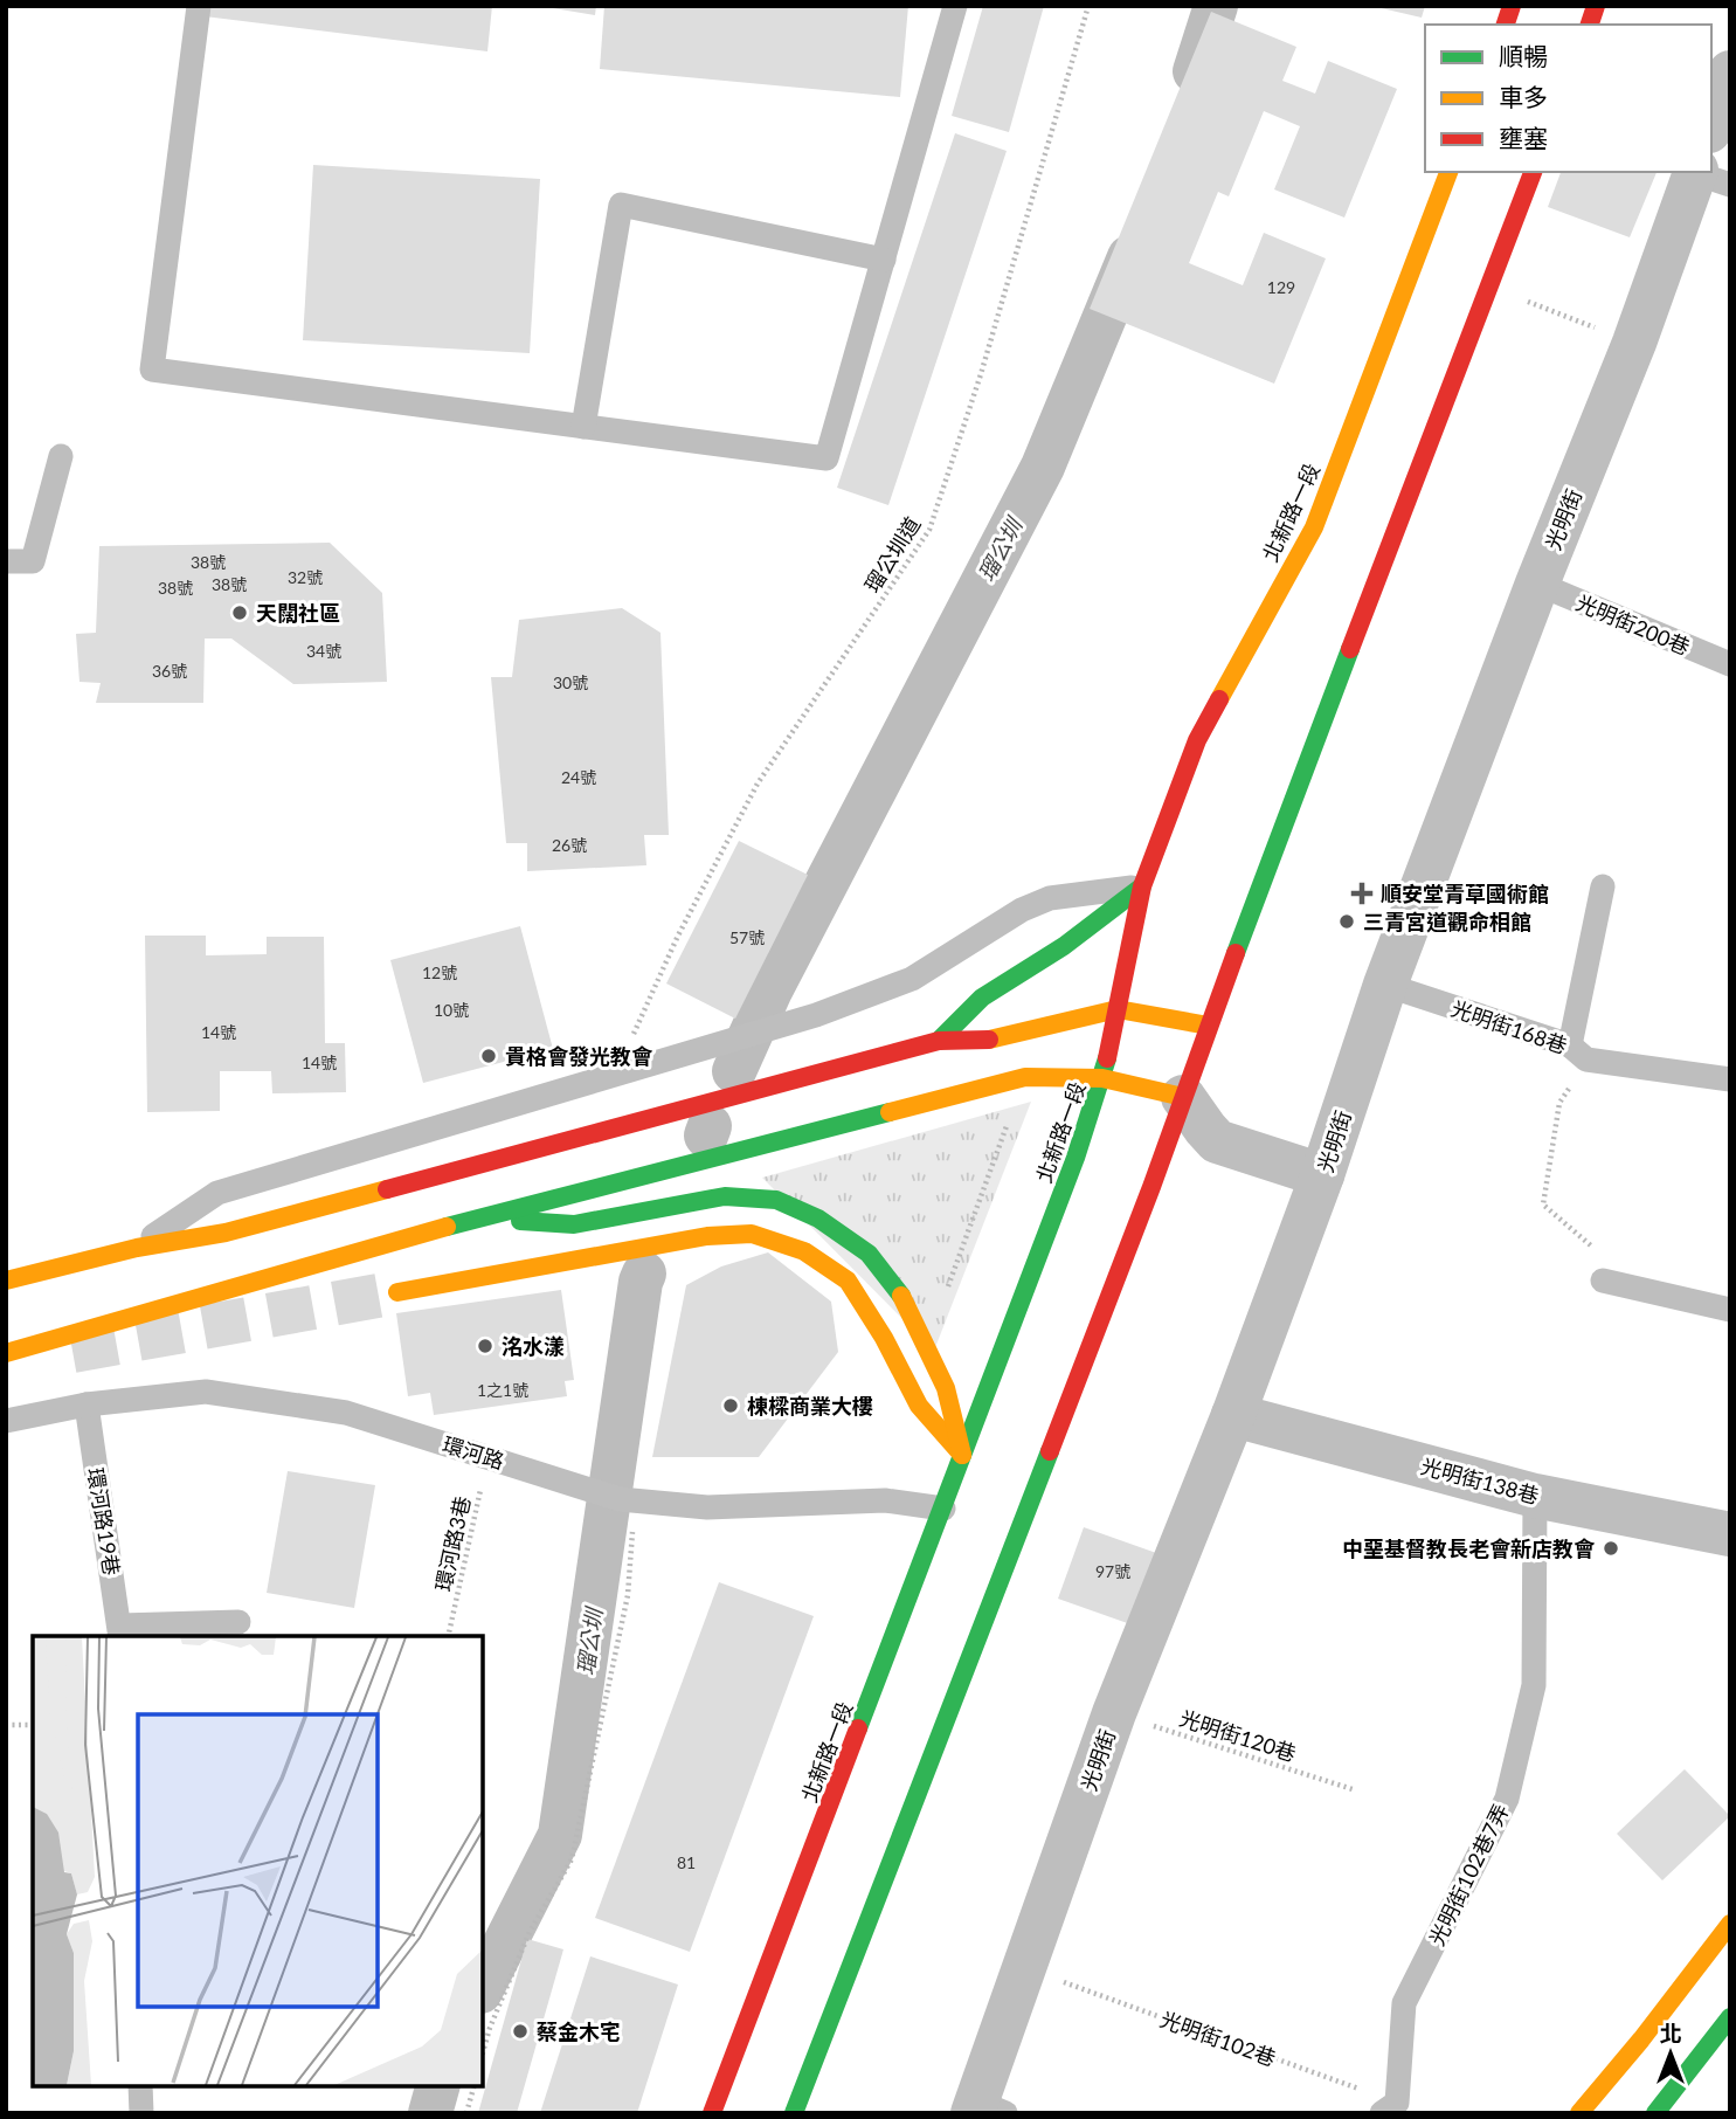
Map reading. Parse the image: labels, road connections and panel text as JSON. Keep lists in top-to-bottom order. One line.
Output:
{"streets":{"main road":["北新路一段"],"street":["光明街","光明街138巷"],"lane":["光明街200巷","光明街168巷","環河路","環河路19巷","光明街102巷7弄"],"path":["瑠公圳道","環河路3巷","光明街120巷","光明街102巷"]},"crossings":[["北新路一段","環河路"],["光明街","光明街200巷"],["光明街","光明街168巷"],["光明街","光明街138巷"],["光明街","光明街120巷"],["光明街","光明街102巷"],["環河路","環河路19巷"],["環河路","環河路3巷"],["光明街138巷","光明街102巷7弄"],["光明街102巷7弄","光明街102巷"]],"water":["瑠公圳"],"places":{"other":["天闊社區","三青宮道觀命相館","貴格會發光教會","洺水漾","棟樑商業大樓","中堊基督教長老會新店教會","蔡金木宅"],"health":["順安堂青草國術館"]},"house_numbers":["129","38號","32號","38號","38號","34號","36號","30號","24號","26號","57號","12號","10號","14號","14號","1之1號","97號","81"],"legend":["順暢","車多","壅塞"],"north":"top"}
